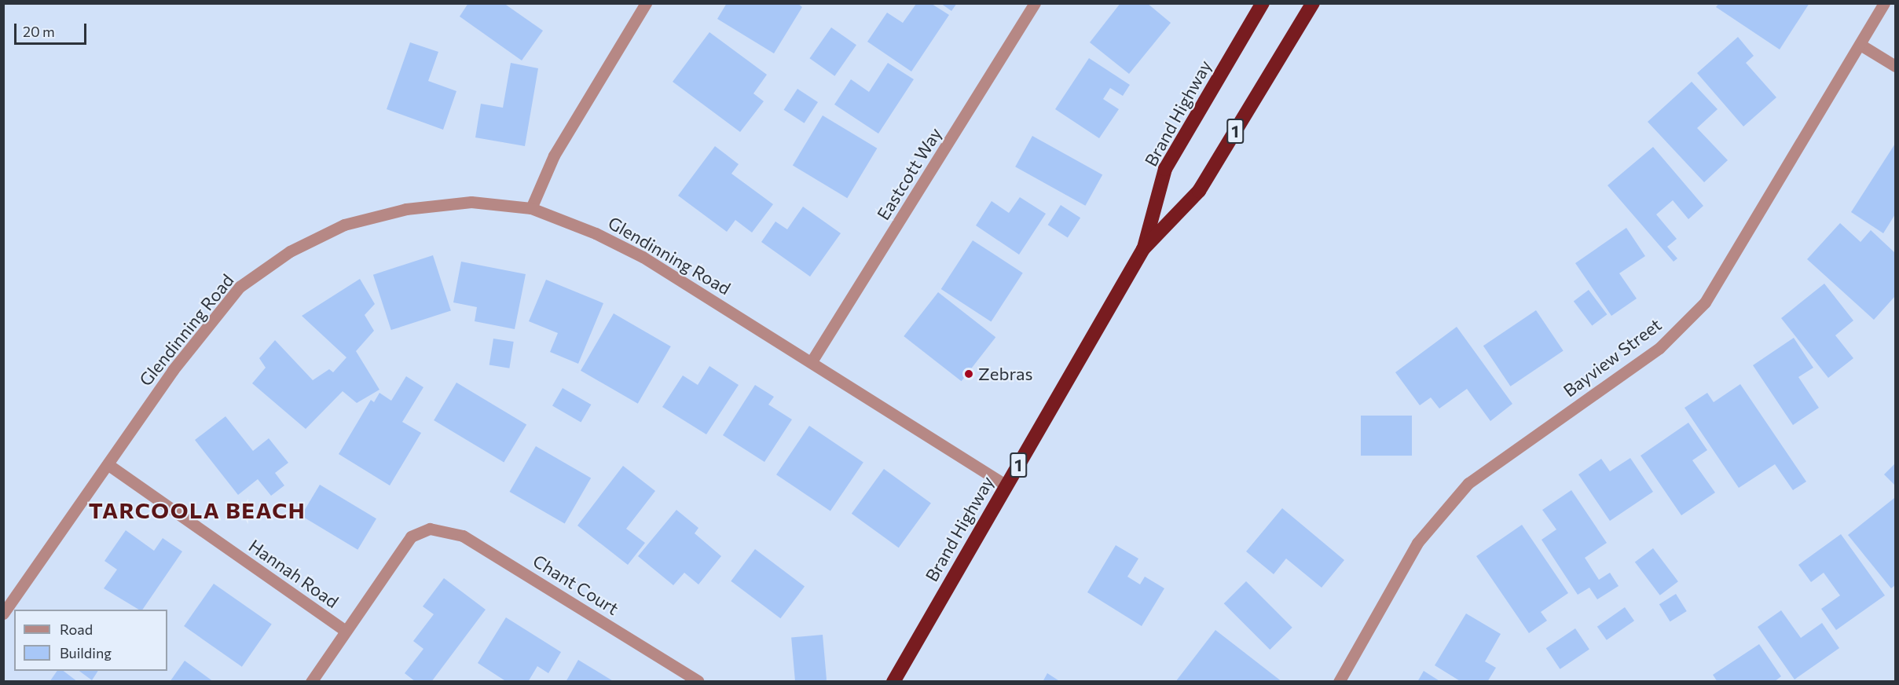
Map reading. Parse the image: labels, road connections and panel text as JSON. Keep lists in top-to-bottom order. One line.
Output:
{"streets":{"highway":["Brand Highway","1"],"street":["Eastcott Way","Glendinning Road","Bayview Street","Hannah Road","Chant Court"]},"crossings":[["Brand Highway","Glendinning Road"],["Eastcott Way","Glendinning Road"],["Glendinning Road","Hannah Road"],["Hannah Road","Chant Court"]],"districts":["TARCOOLA BEACH"],"places":["Zebras"],"legend":["Road","Building"],"scale_bar":"20 m"}
